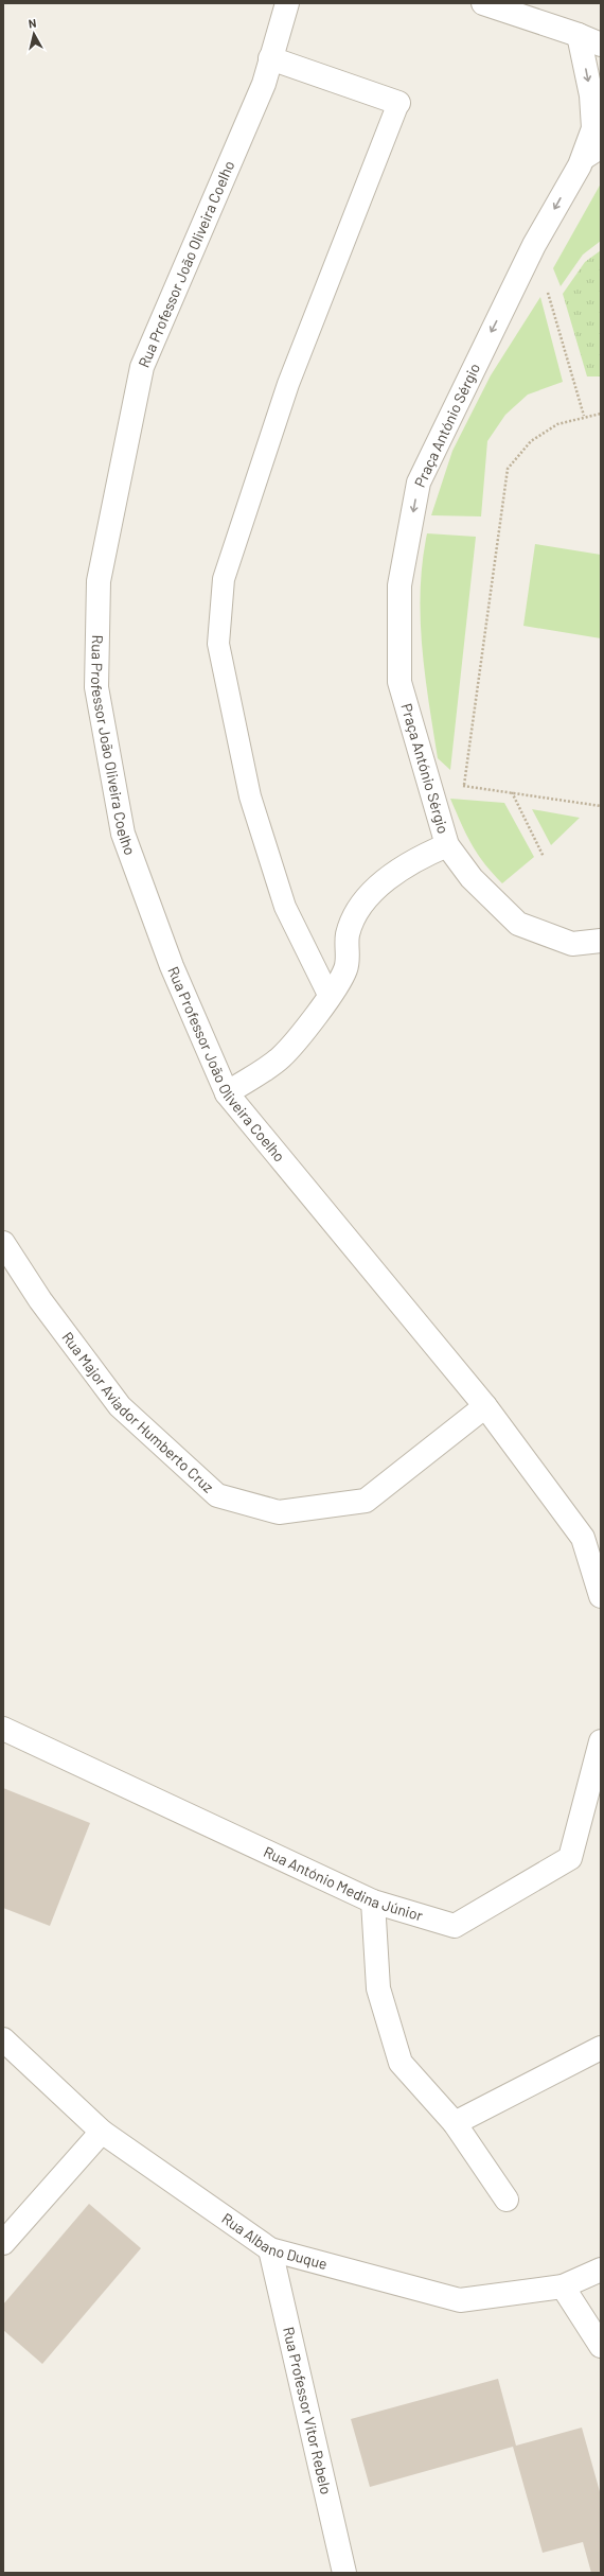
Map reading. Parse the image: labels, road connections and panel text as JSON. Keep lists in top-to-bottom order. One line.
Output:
{"streets":{"street":["Rua Professor João Oliveira Coelho","Praça António Sérgio","Rua Major Aviador Humberto Cruz","Rua António Medina Júnior","Rua Albano Duque","Rua Professor Vitor Rebelo"]},"crossings":[["Rua Professor João Oliveira Coelho","Rua Major Aviador Humberto Cruz"],["Rua Albano Duque","Rua Professor Vitor Rebelo"]],"north":"top"}
